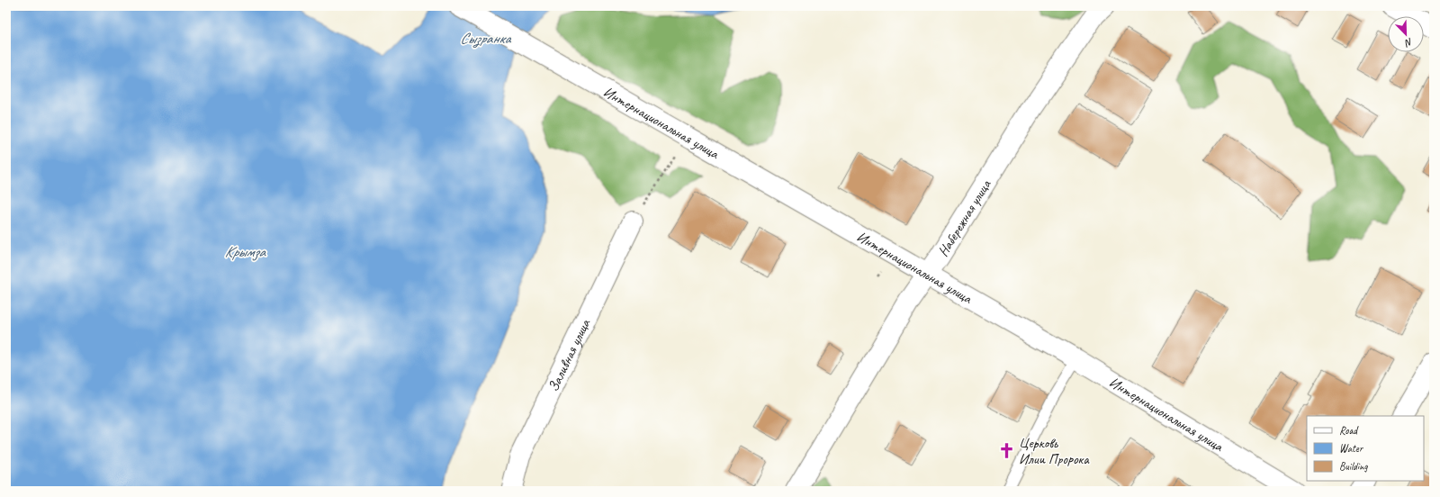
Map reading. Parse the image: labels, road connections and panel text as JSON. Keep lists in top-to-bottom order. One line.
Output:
{"streets":{"main road":["Интернациональная улица","Набережная улица","Заливная улица"]},"crossings":[["Интернациональная улица","Набережная улица"]],"water":["Сызранка","Крымза"],"places":{"church":["Церковь Илии Пророка"]},"legend":["Road","Water","Building"],"north":"bottom right"}
